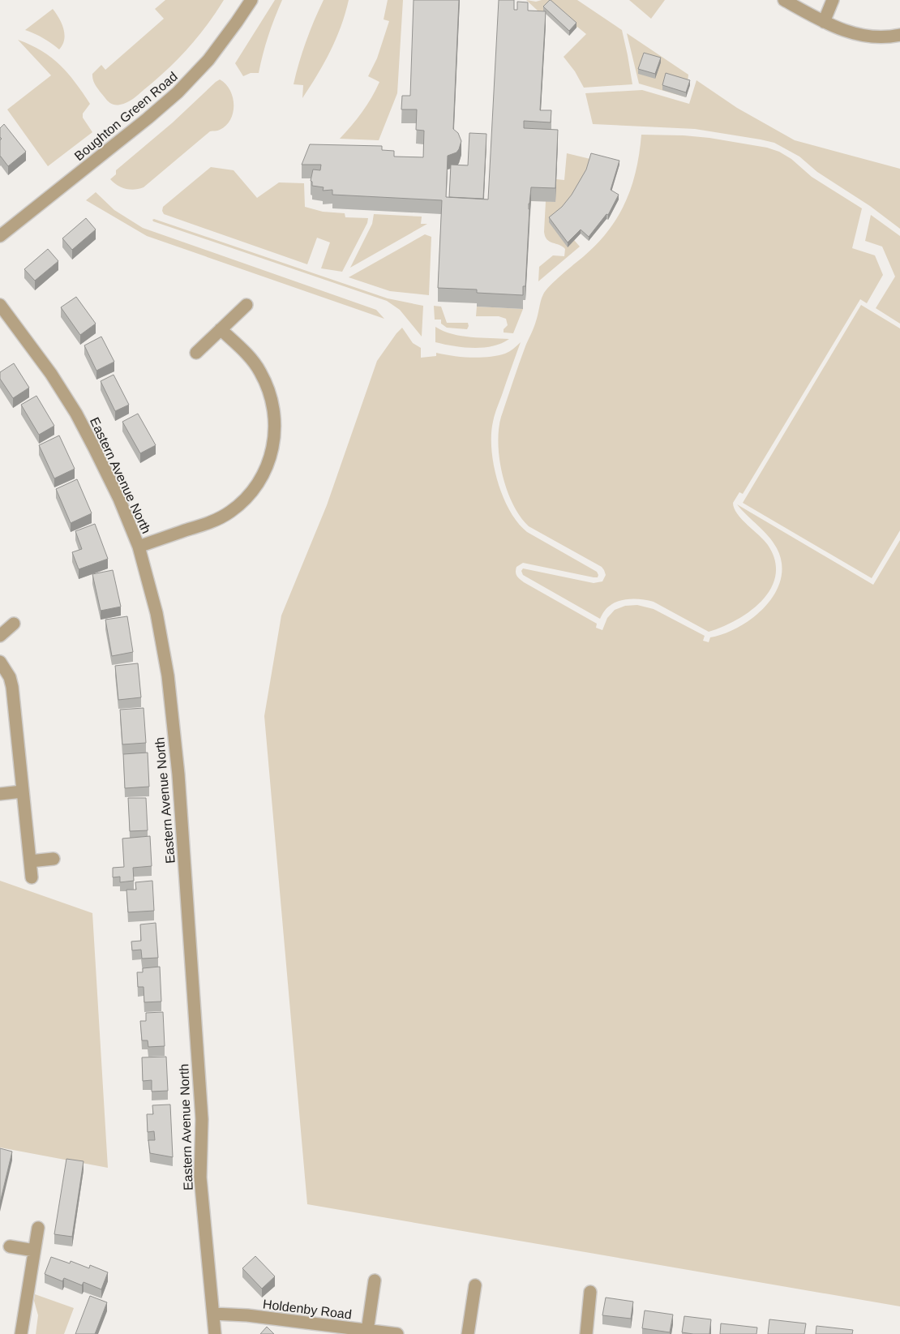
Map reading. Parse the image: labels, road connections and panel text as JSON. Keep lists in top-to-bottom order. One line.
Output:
{"streets":{"street":["Boughton Green Road","Eastern Avenue North","Holdenby Road"]},"crossings":[["Eastern Avenue North","Holdenby Road"]]}
